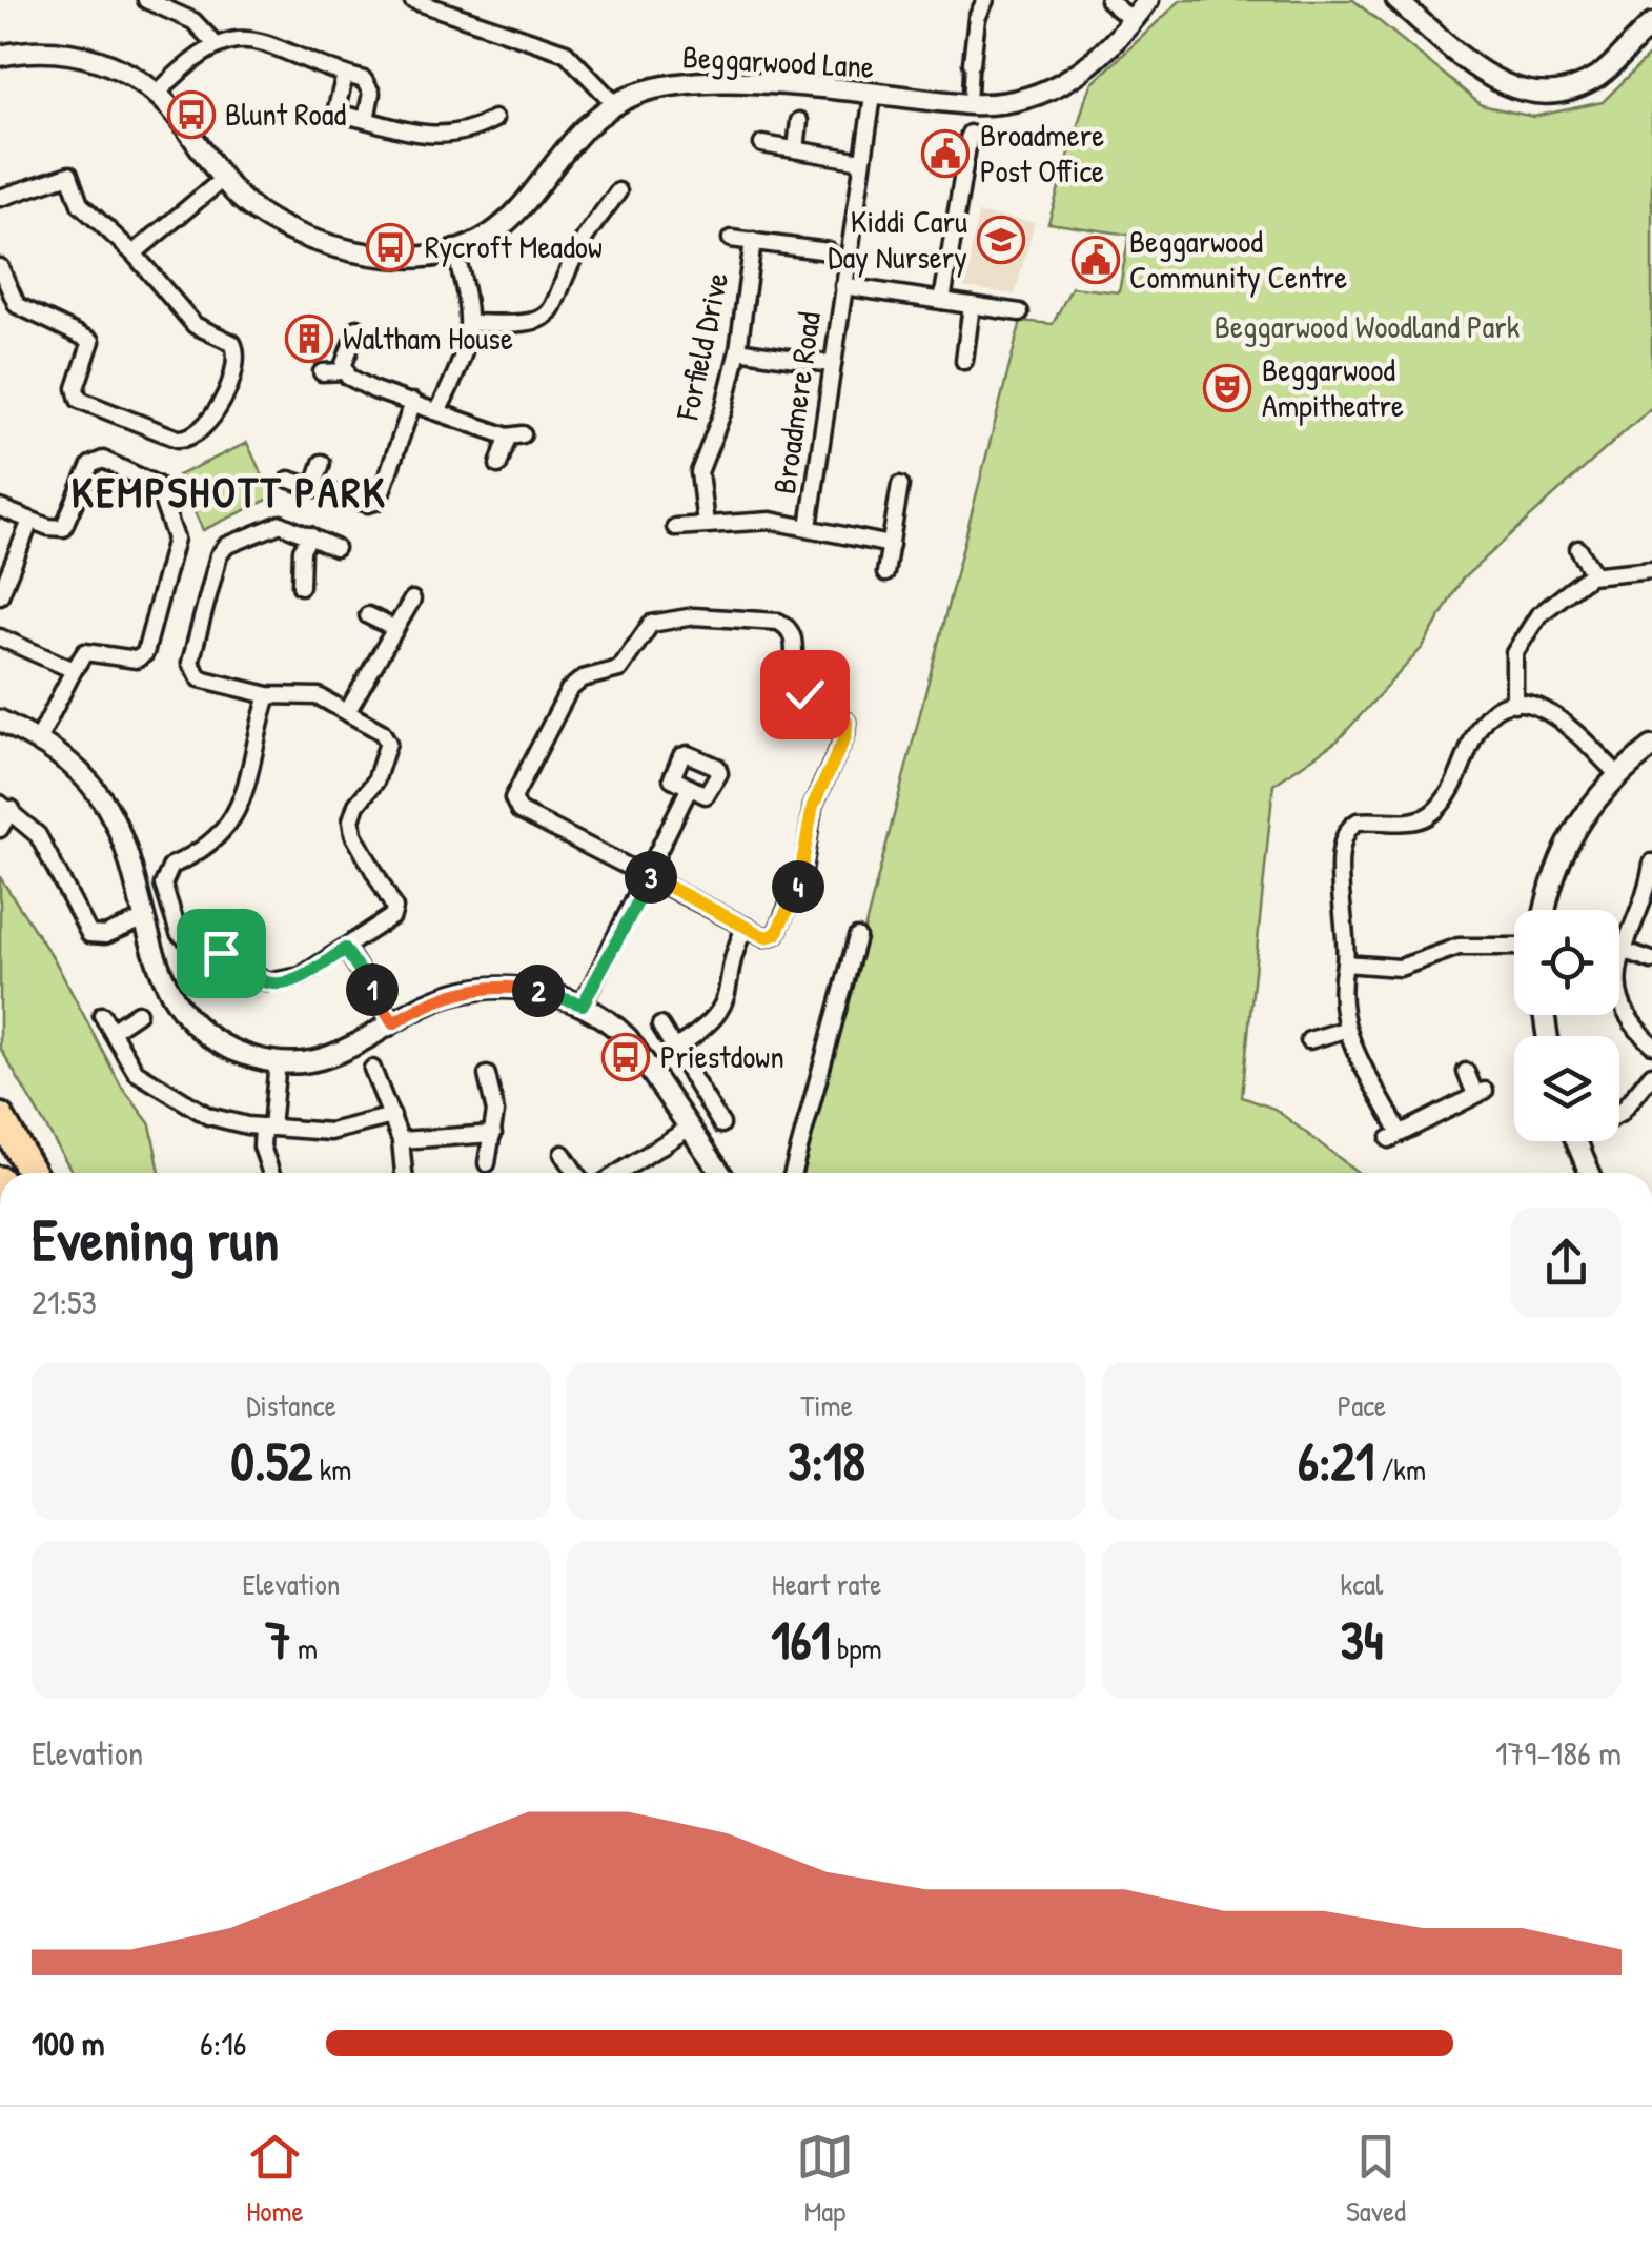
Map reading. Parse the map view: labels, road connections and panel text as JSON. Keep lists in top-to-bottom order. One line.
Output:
{"streets":{"street":["Beggarwood Lane","Forfield Drive","Broadmere Road"]},"crossings":[["Beggarwood Lane","Broadmere Road"]],"districts":["KEMPSHOTT PARK"],"parks":["Beggarwood Woodland Park"],"places":{"bus stop":["Blunt Road","Rycroft Meadow","Priestdown"],"public building":["Broadmere Post Office","Beggarwood Community Centre"],"school or university":["Kiddi Caru Day Nursery"],"building":["Waltham House"],"theatre":["Beggarwood Ampitheatre"]},"page":{"pins":["3","4","1","2"],"heading":["Evening run","21:53"],"stats":[["Distance","0.52 km"],["Time","3:18"],["Pace","6:21 /km"],["Elevation","7 m"],["Heart rate","161 bpm"],["kcal","34"]],"chart":["Elevation","179–186 m"],"list":[{"name":"100 m","note":"6:16"}],"tabs":["Home","Map","Saved"]}}
